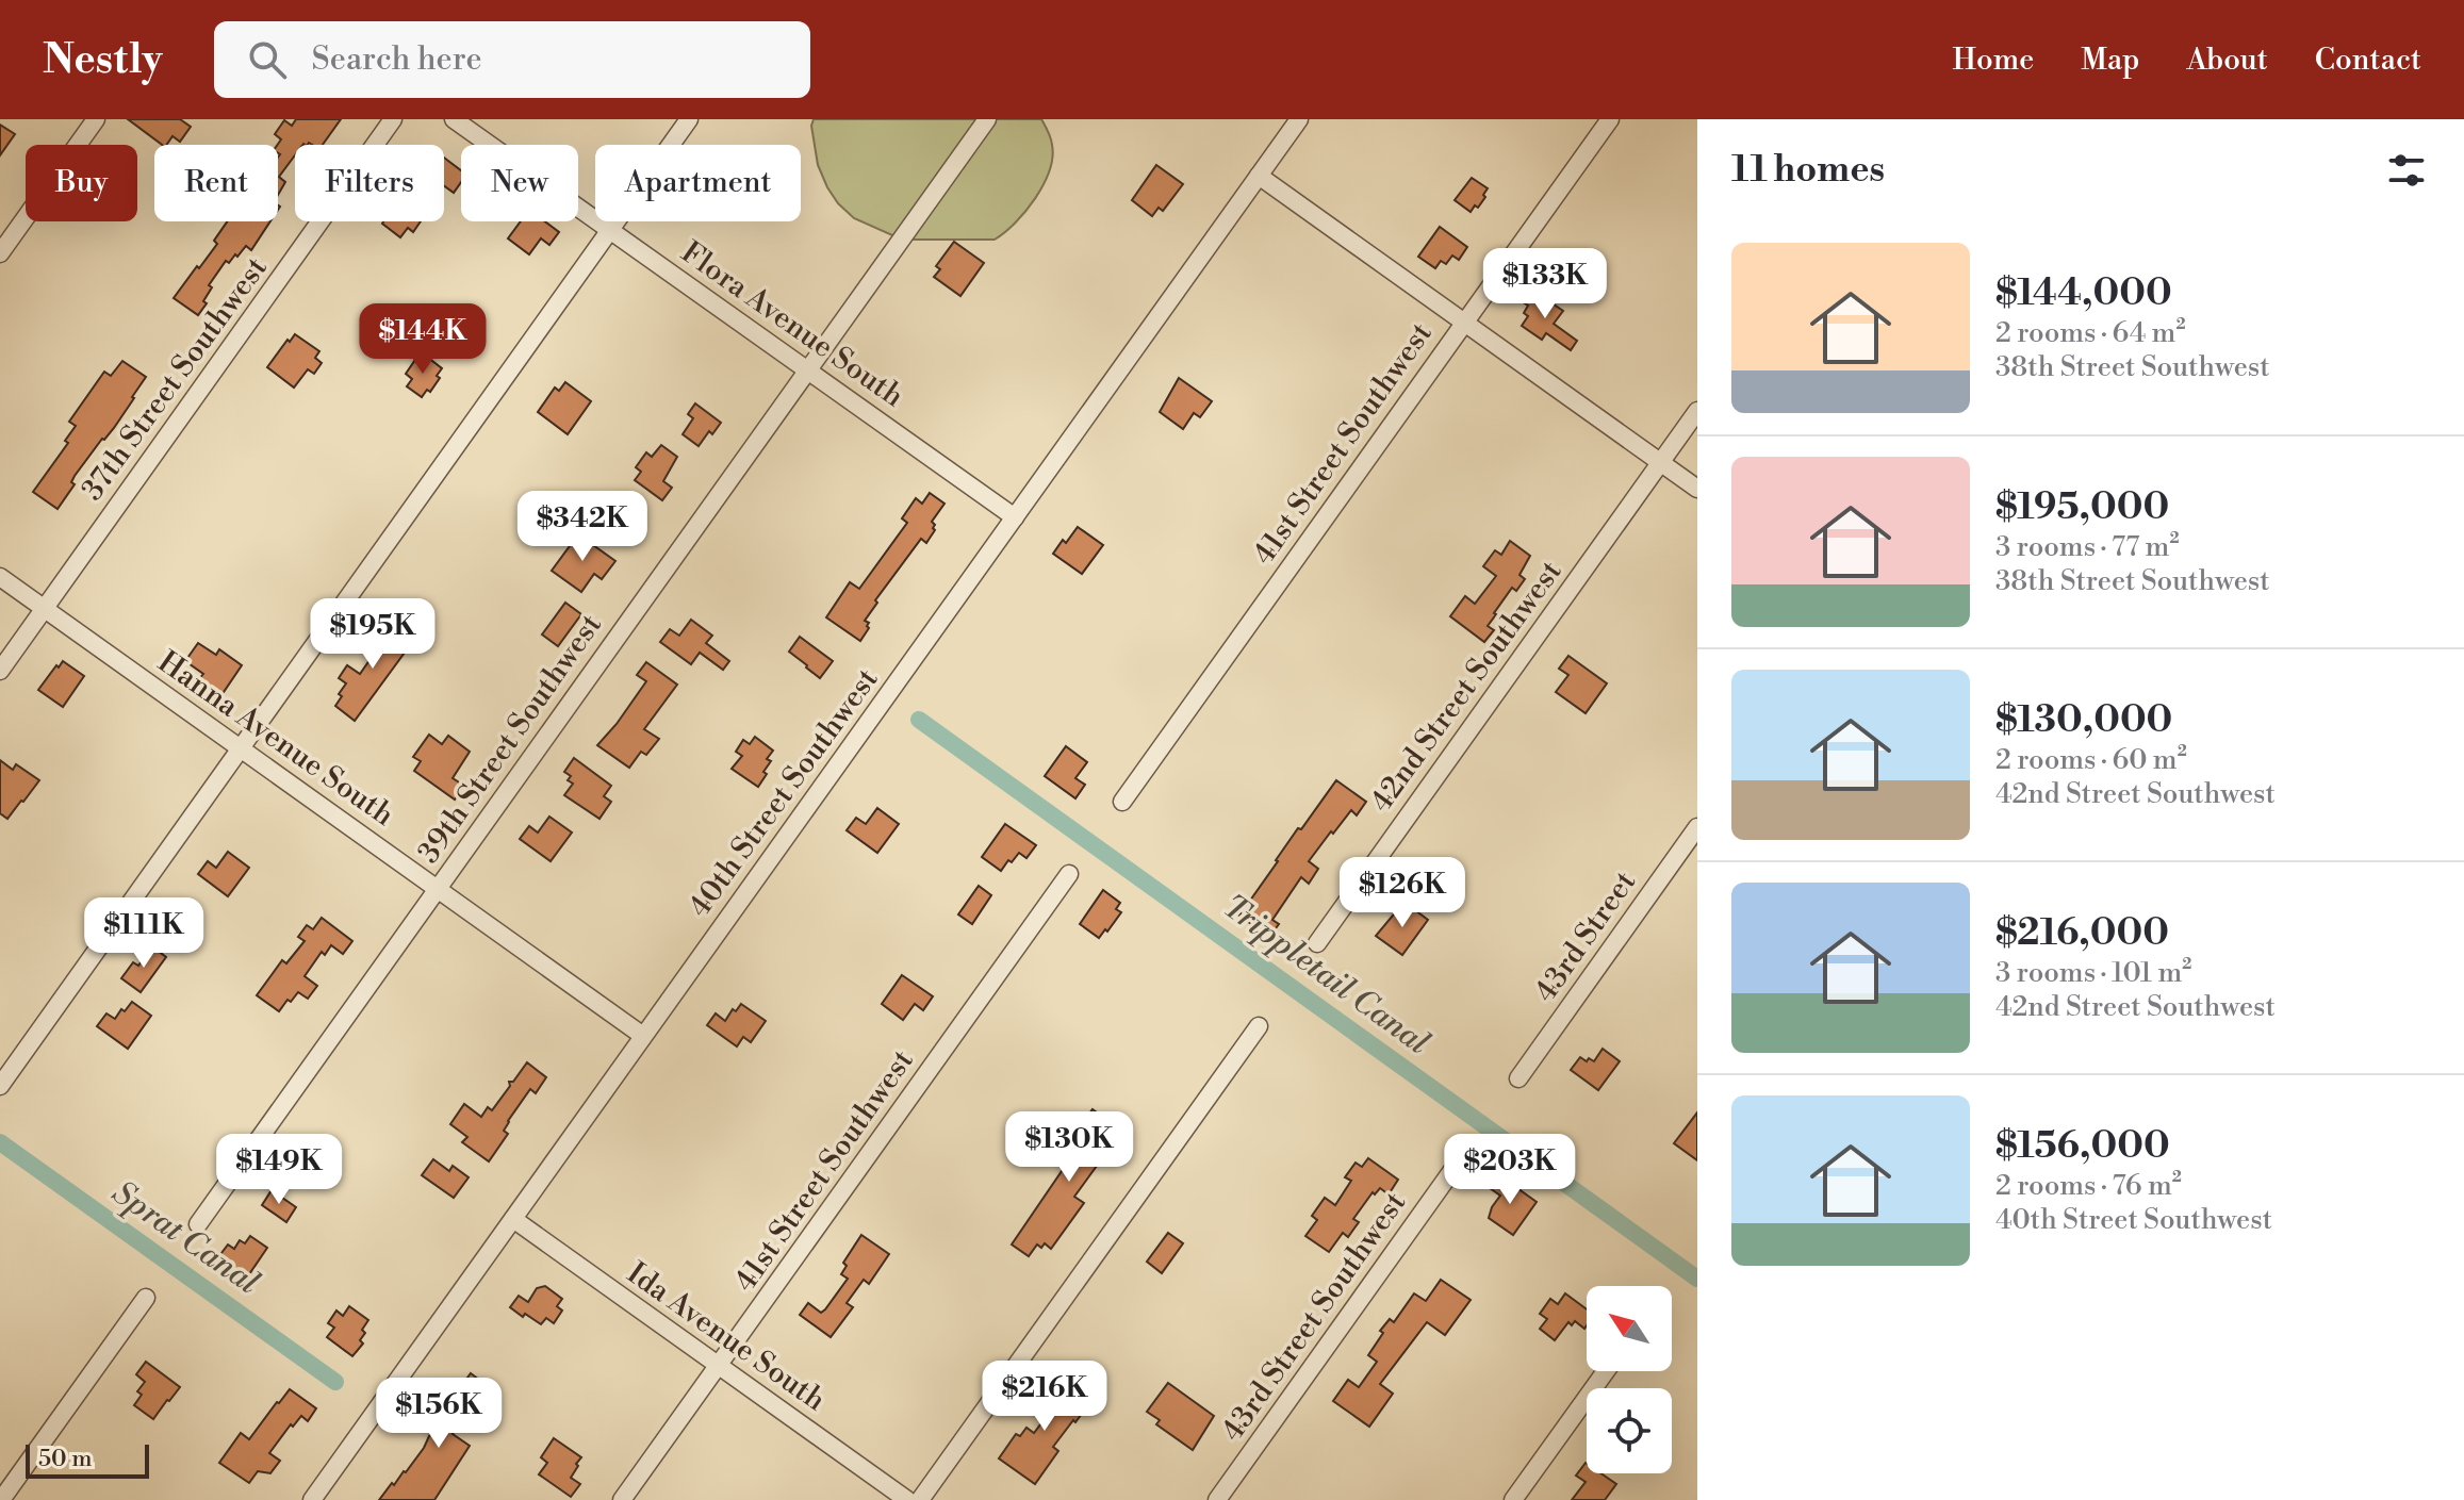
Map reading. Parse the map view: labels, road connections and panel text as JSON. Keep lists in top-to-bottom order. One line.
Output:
{"streets":{"street":["Flora Avenue South","37th Street Southwest","41st Street Southwest","42nd Street Southwest","Hanna Avenue South","39th Street Southwest","40th Street Southwest","43rd Street","43rd Street Southwest","Ida Avenue South"]},"crossings":[["Flora Avenue South","39th Street Southwest"],["Flora Avenue South","40th Street Southwest"],["37th Street Southwest","Hanna Avenue South"],["41st Street Southwest","Ida Avenue South"],["Hanna Avenue South","39th Street Southwest"],["Hanna Avenue South","40th Street Southwest"],["40th Street Southwest","Ida Avenue South"]],"water":["Trippletail Canal","Sprat Canal"],"scale_bar":"50 m","north":"top left","page":{"header":"Nestly","search":"Search here","nav":["Home","Map","About","Contact"],"heading":"11 homes","chip":["Buy","Rent","Filters","New","Apartment"],"list":[{"name":"$144,000","note":"2 rooms · 64 m² · 38th Street Southwest"},{"name":"$195,000","note":"3 rooms · 77 m² · 38th Street Southwest"},{"name":"$130,000","note":"2 rooms · 60 m² · 42nd Street Southwest"},{"name":"$216,000","note":"3 rooms · 101 m² · 42nd Street Southwest"},{"name":"$156,000","note":"2 rooms · 76 m² · 40th Street Southwest"}],"price":["$133K","$144K","$342K","$195K","$126K","$111K","$130K","$149K","$203K","$216K","$156K"],"scale":"50 m"}}
